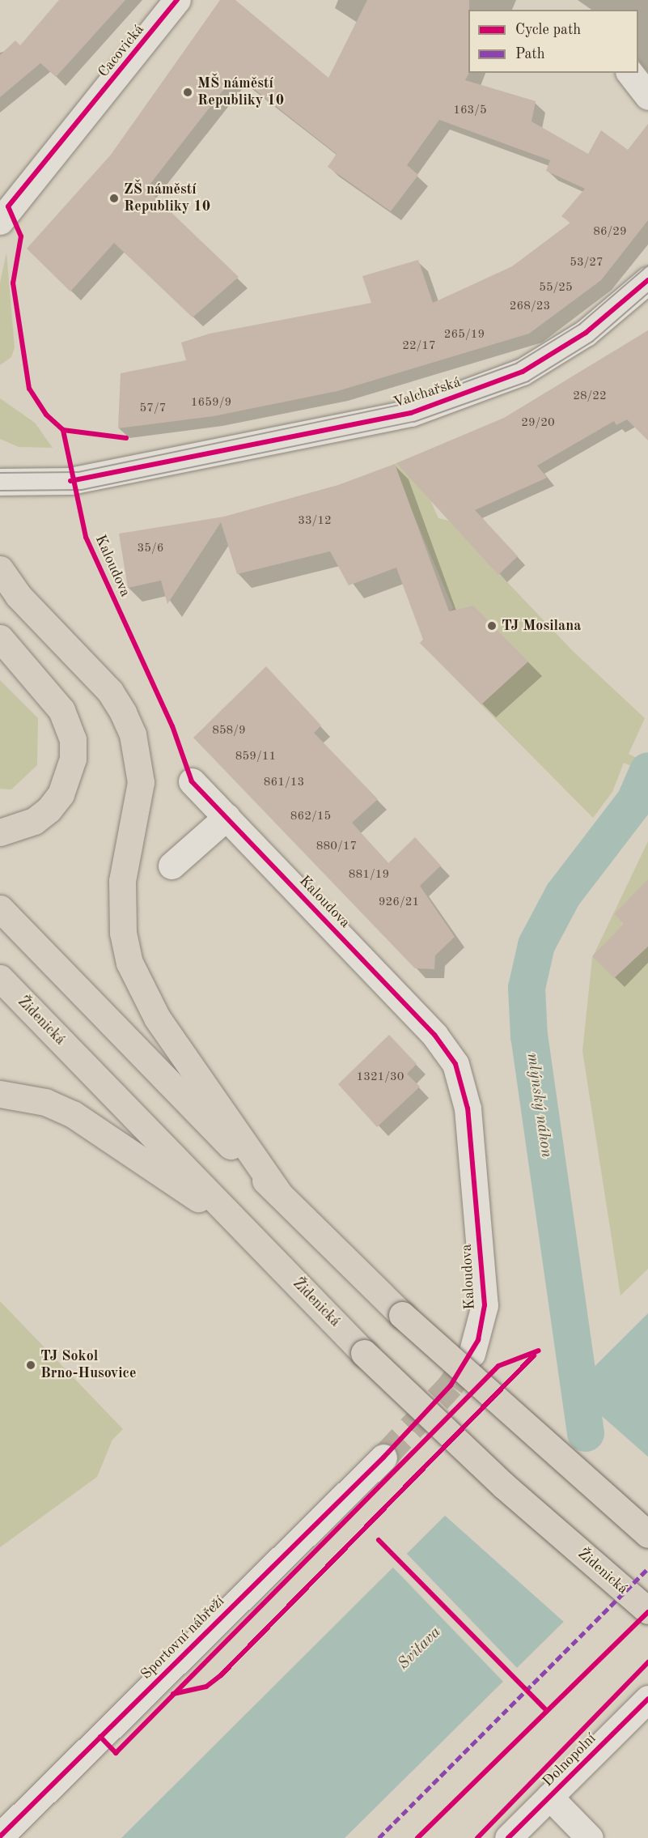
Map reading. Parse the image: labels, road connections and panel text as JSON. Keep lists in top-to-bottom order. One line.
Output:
{"streets":{"highway":["Židenická"],"street":["Cacovická","Valchařská","Kaloudova","Sportovní nábřeží","Dolnopolní"]},"water":["mlýnský náhon","Svitava"],"places":["MŠ náměstí Republiky 10","ZŠ náměstí Republiky 10","TJ Mosilana","TJ Sokol Brno-Husovice"],"house_numbers":["163/5","86/29","53/27","55/25","268/23","265/19","22/17","28/22","1659/9","57/7","29/20","33/12","35/6","858/9","859/11","861/13","862/15","880/17","881/19","926/21","1321/30"],"legend":["Cycle path","Path"]}
